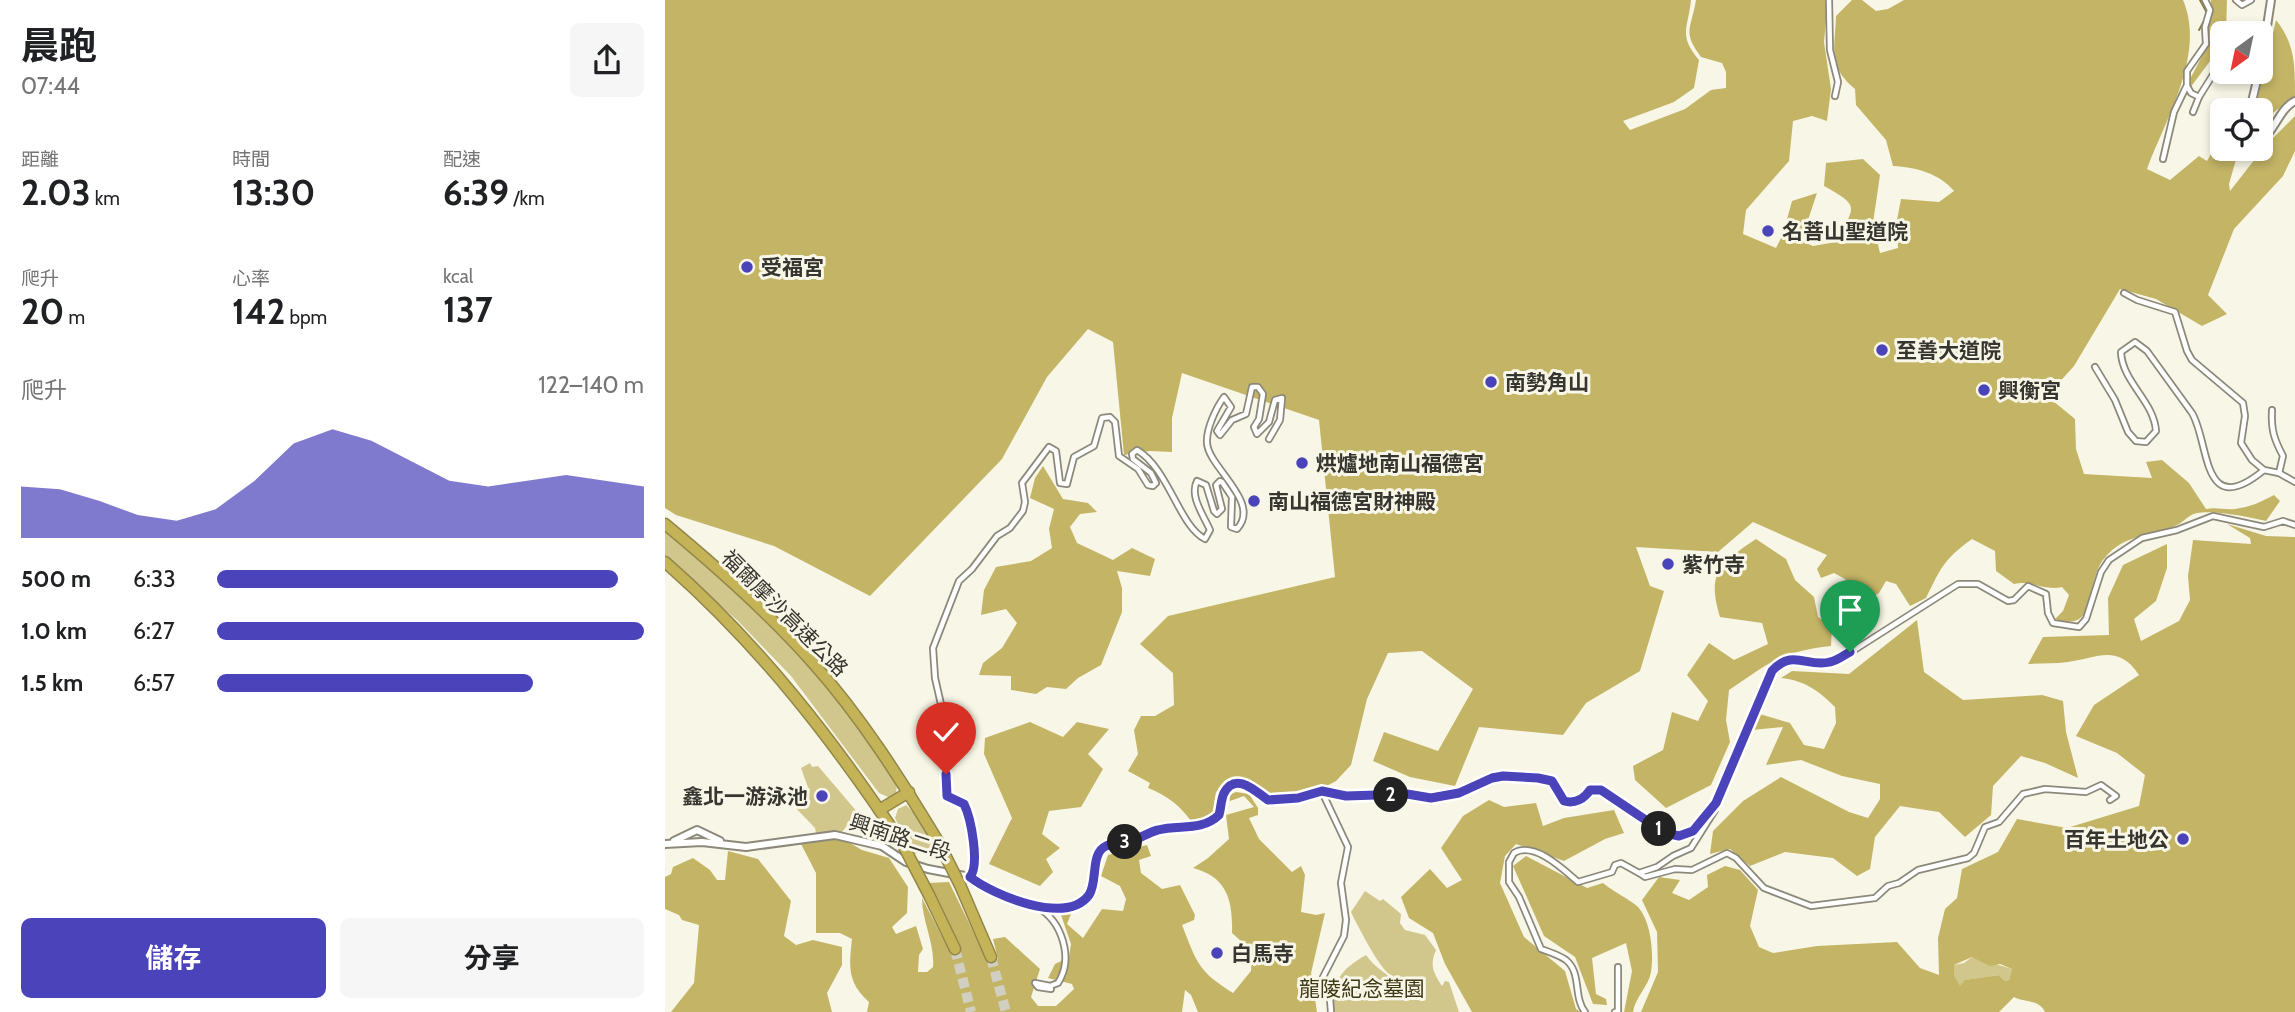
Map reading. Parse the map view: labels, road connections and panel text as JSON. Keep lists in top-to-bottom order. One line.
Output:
{"streets":{"highway":["福爾摩沙高速公路"],"street":["興南路二段"]},"parks":["龍陵紀念墓園"],"places":["名菩山聖道院","受福宮","至善大道院","南勢角山","興衡宮","烘爐地南山福德宮","南山福德宮財神殿","紫竹寺","鑫北一游泳池","百年土地公","白馬寺"],"north":"bottom left","page":{"heading":["晨跑","07:44"],"stats":[["距離","2.03 km"],["時間","13:30"],["配速","6:39 /km"],["爬升","20 m"],["心率","142 bpm"],["kcal","137"]],"chart":["爬升","122–140 m"],"list":[{"name":"500 m","note":"6:33"},{"name":"1.0 km","note":"6:27"},{"name":"1.5 km","note":"6:57"}],"pins":["2","1","3"],"buttons":["儲存","分享"]}}
